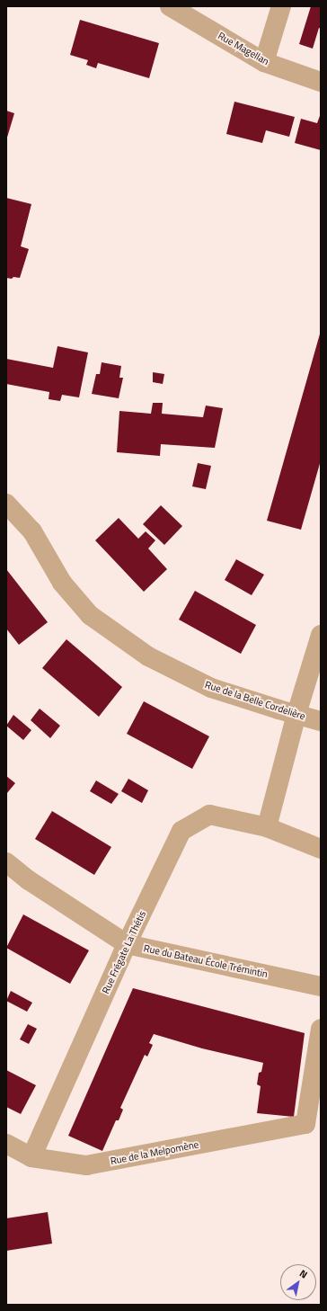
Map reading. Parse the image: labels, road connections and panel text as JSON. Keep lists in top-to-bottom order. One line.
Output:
{"streets":{"street":["Rue Magellan","Rue de la Belle Cordelière","Rue Frégate La Thétis","Rue du Bateau École Trémintin","Rue de la Melpomène"]},"crossings":[["Rue Frégate La Thétis","Rue du Bateau École Trémintin"],["Rue Frégate La Thétis","Rue de la Melpomène"]],"north":"top right"}
